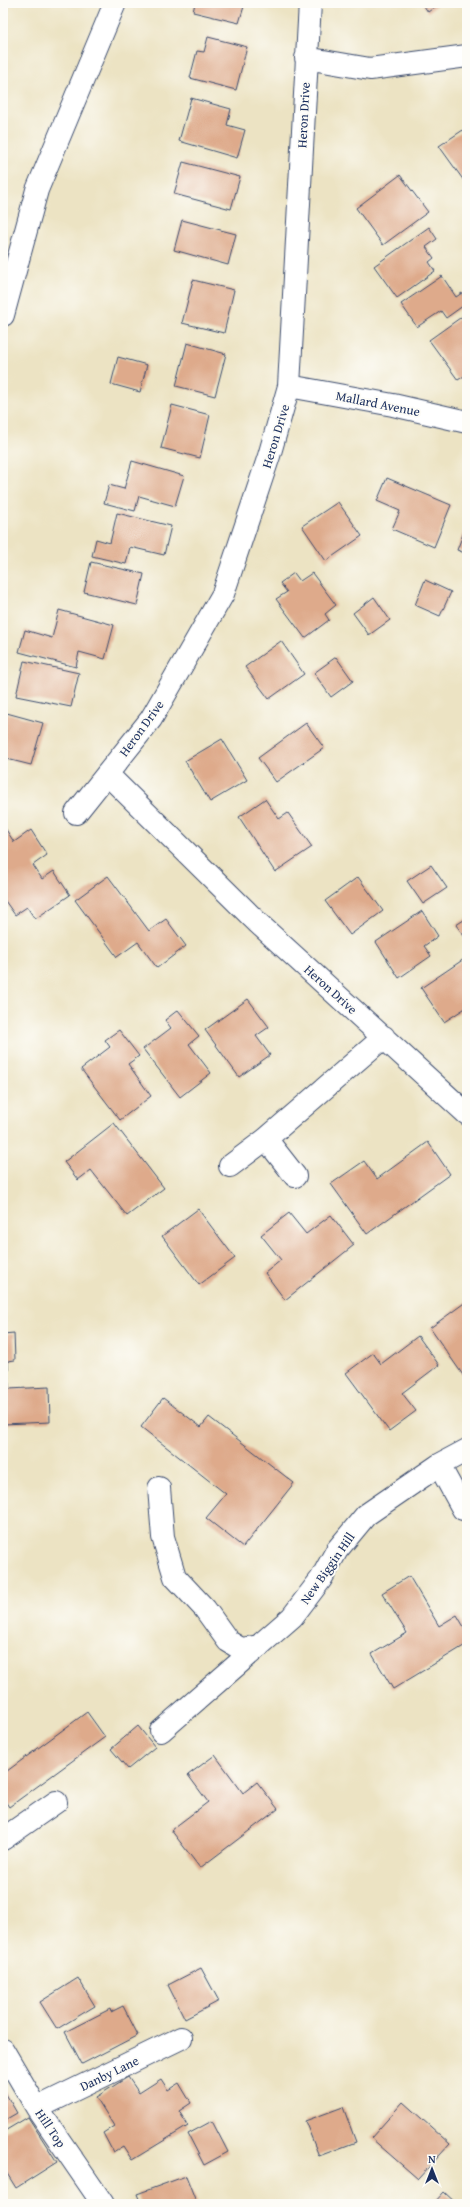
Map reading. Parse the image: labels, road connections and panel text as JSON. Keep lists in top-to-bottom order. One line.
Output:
{"streets":{"street":["Heron Drive","Mallard Avenue","New Biggin Hill","Danby Lane","Hill Top"]},"crossings":[["Heron Drive","Mallard Avenue"],["Danby Lane","Hill Top"]],"north":"top"}
